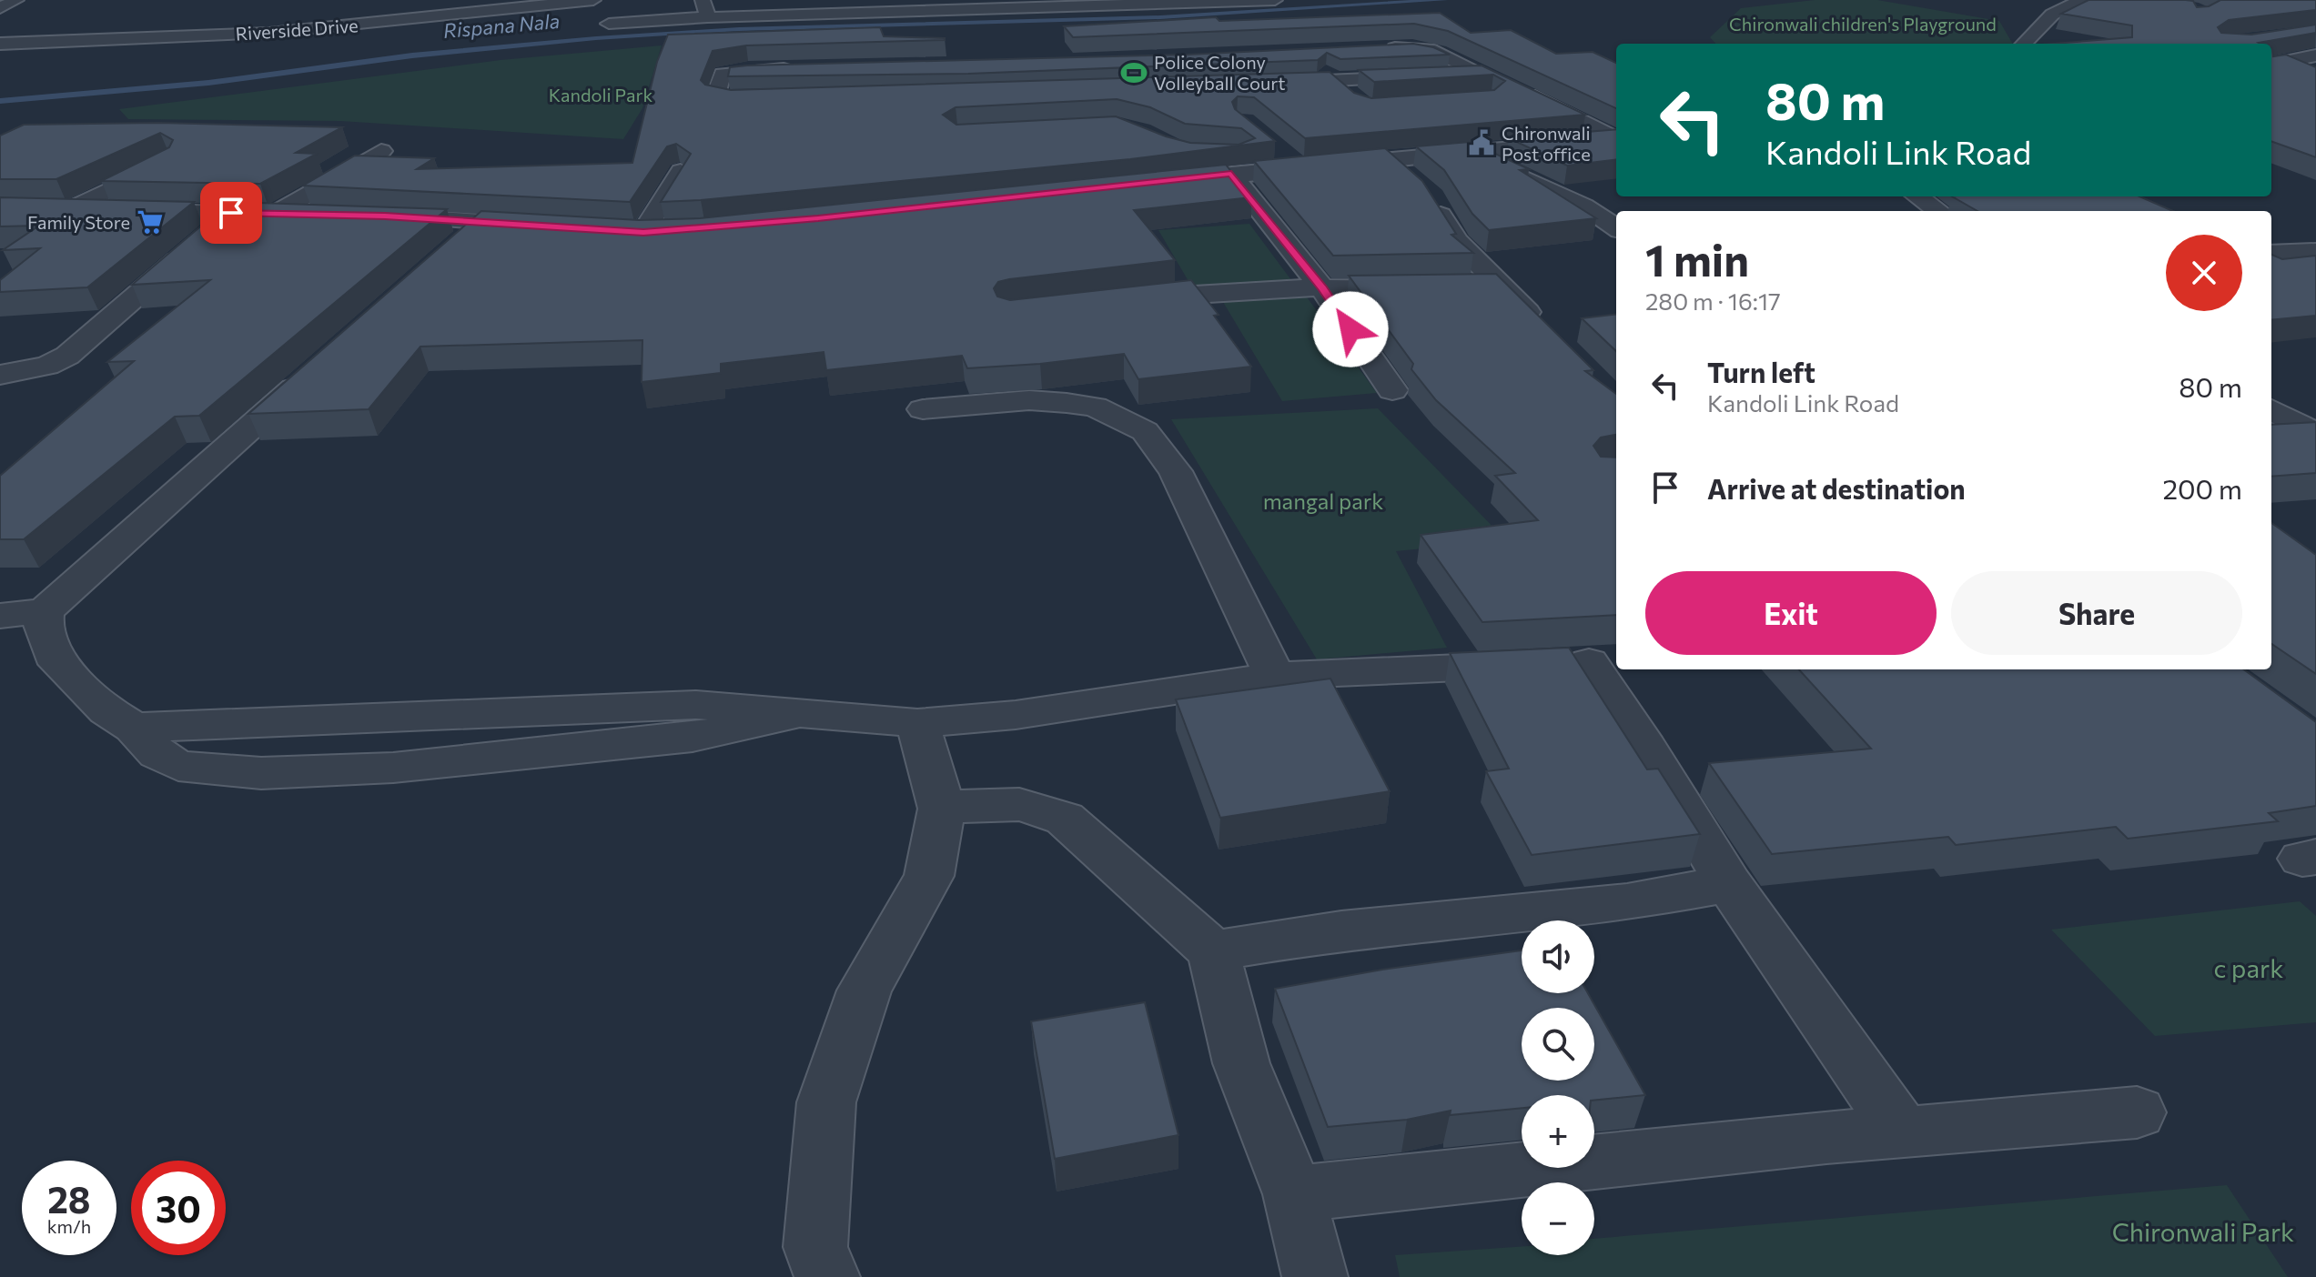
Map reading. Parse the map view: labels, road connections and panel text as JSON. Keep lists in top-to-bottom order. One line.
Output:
{"streets":{"street":["Riverside Drive"]},"water":["Rispana Nala"],"parks":["Chironwali children's Playground","Kandoli Park","mangal park","c park","Chironwali Park"],"places":{"sports":["Police Colony Volleyball Court"],"public building":["Chironwali Post office"],"supermarket":["Family Store"]},"page":{"turn":["80 m","Kandoli Link Road"],"heading":["1 min","280 m · 16:17"],"list":[{"name":"Turn left","note":"Kandoli Link Road","value":"80 m"},{"name":"Arrive at destination","value":"200 m"}],"buttons":["Exit","Share"],"map_buttons":["+","−"],"speed":"28 km/h","limit":"30"}}
